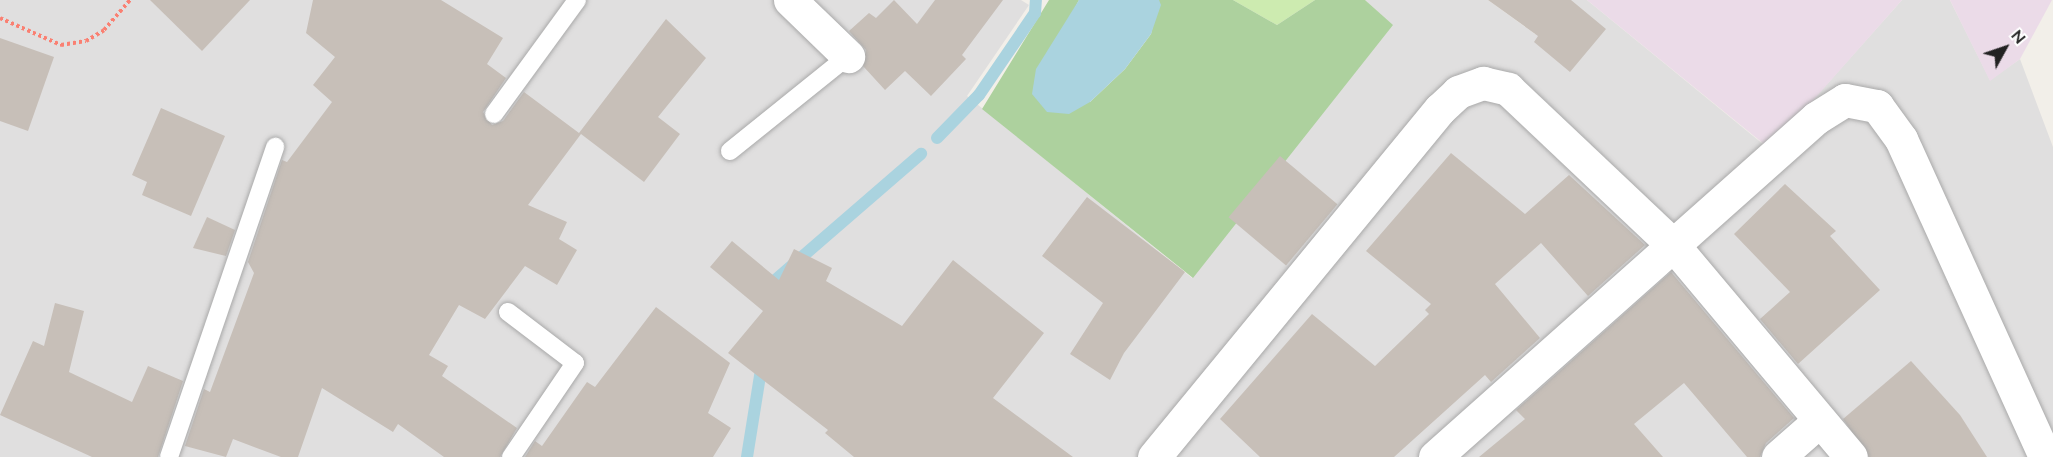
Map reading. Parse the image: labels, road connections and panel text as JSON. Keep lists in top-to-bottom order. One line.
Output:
{"north":"top right"}
